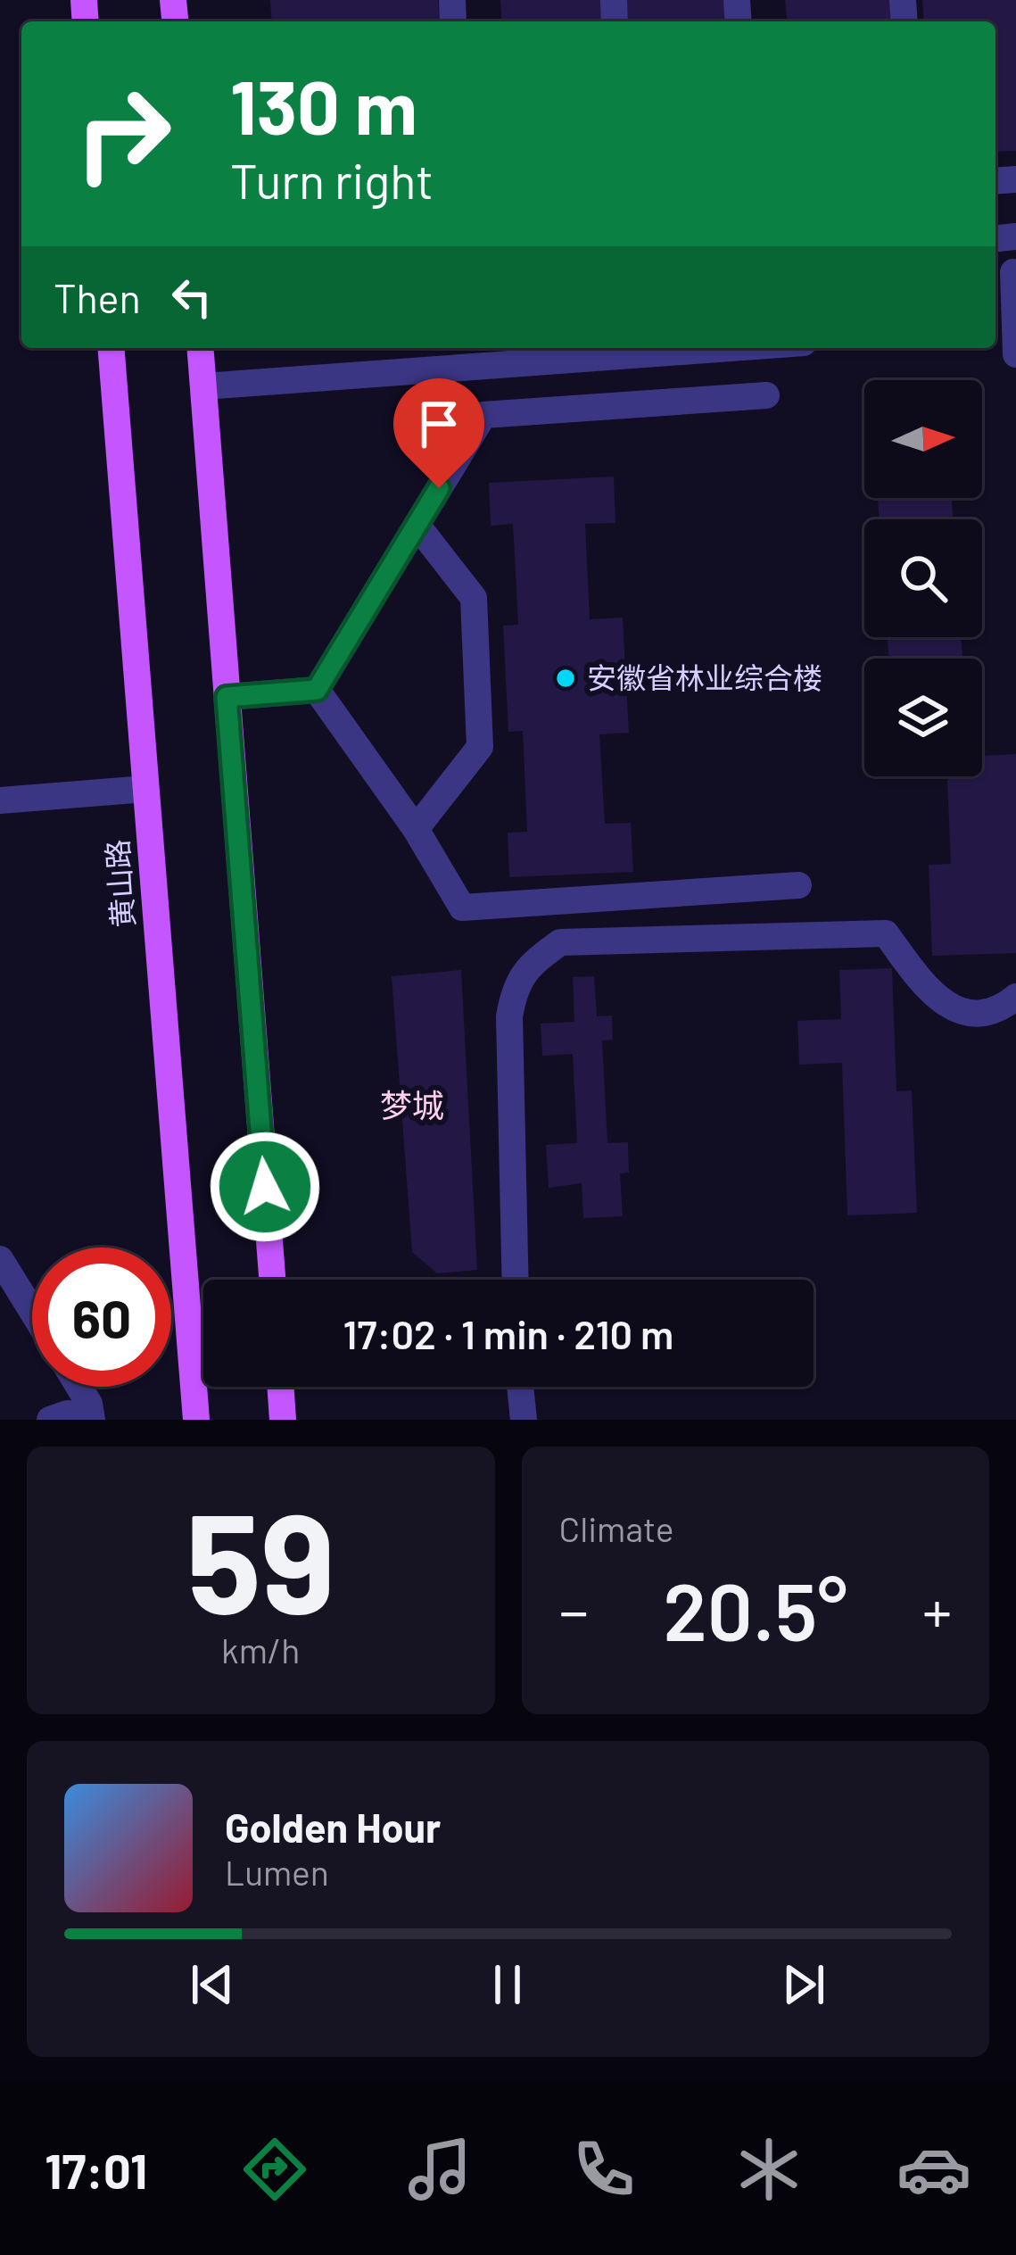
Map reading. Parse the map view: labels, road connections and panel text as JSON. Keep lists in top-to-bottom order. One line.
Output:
{"streets":{"main road":["黄山路"]},"districts":["梦城"],"places":["安徽省林业综合楼"],"north":"right","page":{"turn":["130 m","Turn right"],"then":"Then","limit":"60","trip":"17:02 · 1 min · 210 m","tile":[["59","km/h"],"Climate"],"heat":["−","20.5°","+"],"song":["Golden Hour","Lumen"],"tabs":"17:01"}}
